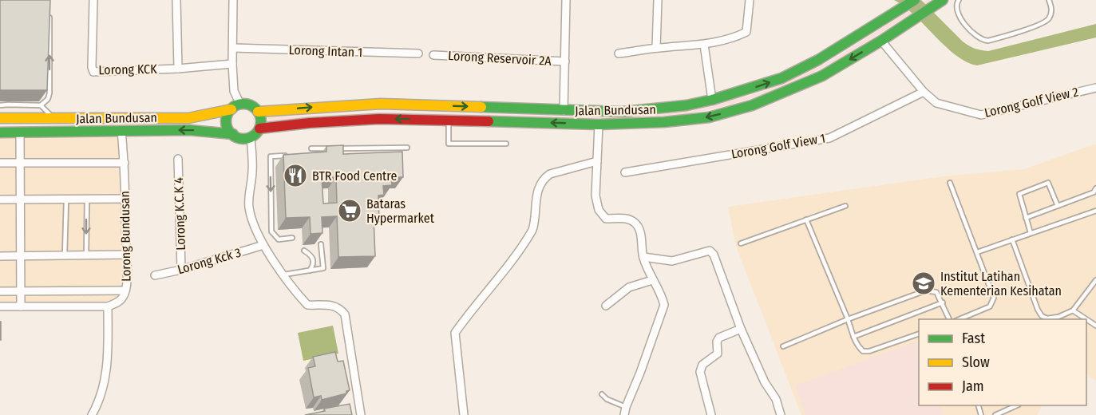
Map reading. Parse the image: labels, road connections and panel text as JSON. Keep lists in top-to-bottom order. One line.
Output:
{"streets":{"main road":["Jalan Bundusan"],"street":["Lorong Intan 1","Lorong Reservoir 2A","Lorong KCK","Lorong Golf View 2","Lorong Golf View 1","Lorong K.C.K 4","Lorong Bundusan","Lorong Kck 3"]},"crossings":[["Lorong Golf View 2","Jalan Bundusan"],["Lorong Golf View 2","Lorong Golf View 1"],["Jalan Bundusan","Lorong Bundusan"],["Lorong K.C.K 4","Lorong Kck 3"]],"places":{"restaurant":["BTR Food Centre"],"supermarket":["Bataras Hypermarket"],"school or university":["Institut Latihan Kementerian Kesihatan"]},"legend":["Fast","Slow","Jam"]}
